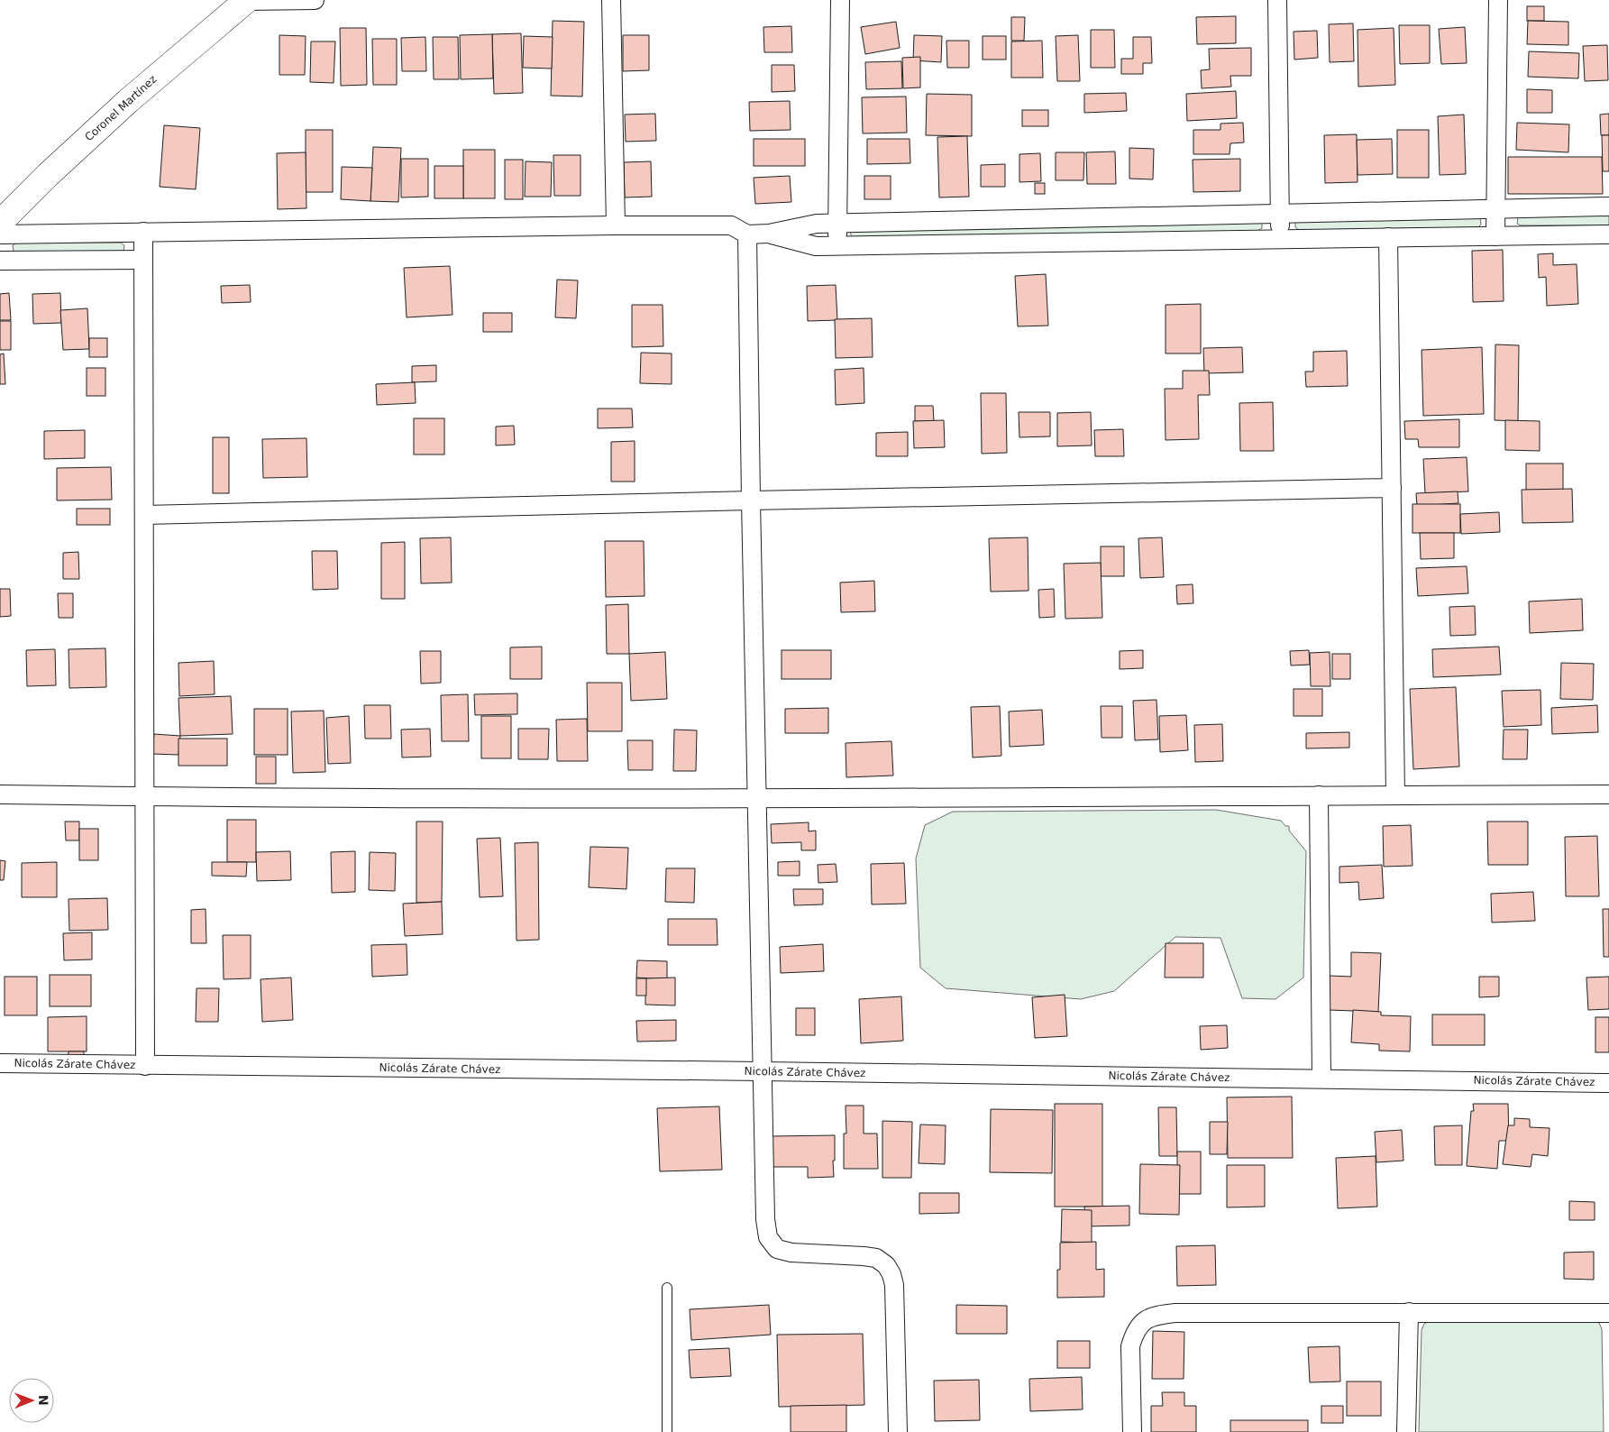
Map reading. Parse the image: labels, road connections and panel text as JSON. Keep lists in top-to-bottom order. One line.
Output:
{"streets":{"main road":["Coronel Martínez"],"street":["Nicolás Zárate Chávez"]},"north":"right"}
